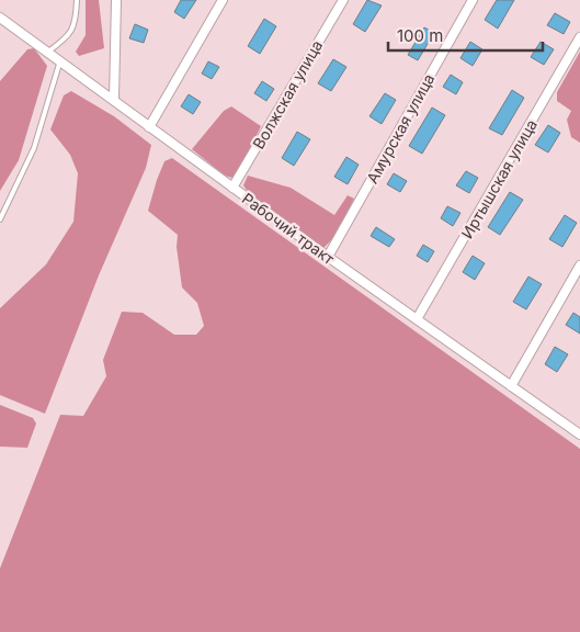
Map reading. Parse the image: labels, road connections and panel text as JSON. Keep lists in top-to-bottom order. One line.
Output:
{"streets":{"street":["Волжская улица","Амурская улица","Иртышская улица","Рабочий тракт"]},"crossings":[["Волжская улица","Рабочий тракт"],["Амурская улица","Рабочий тракт"],["Иртышская улица","Рабочий тракт"]],"scale_bar":"100 m"}
